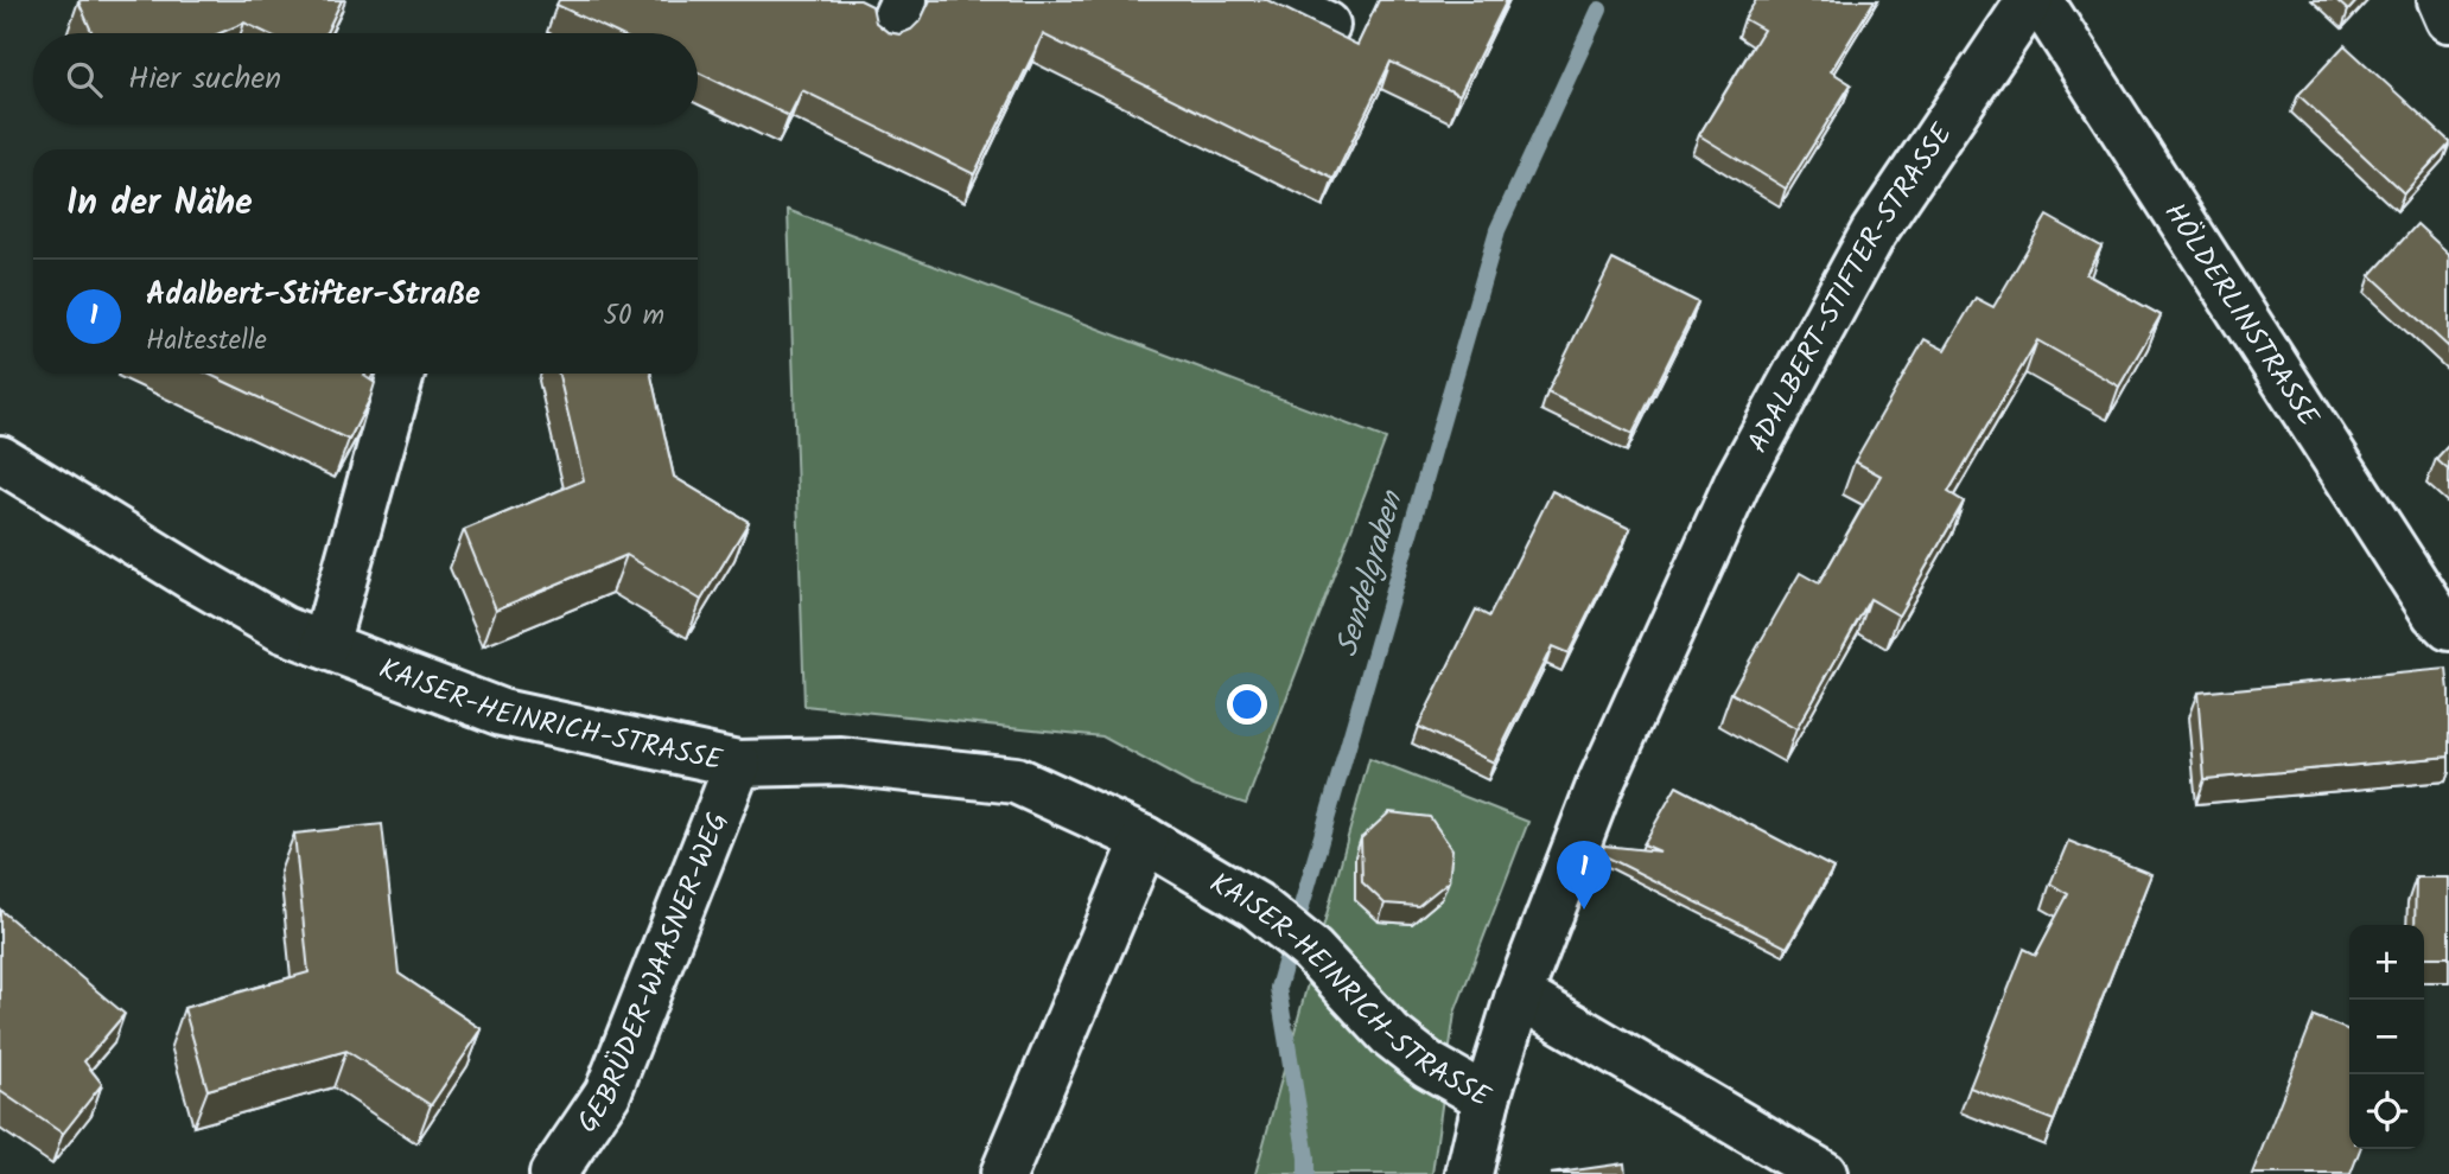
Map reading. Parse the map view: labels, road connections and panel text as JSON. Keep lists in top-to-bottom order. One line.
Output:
{"streets":{"street":["ADALBERT-STIFTER-STRASSE","HÖLDERLINSTRASSE","KAISER-HEINRICH-STRASSE","GEBRÜDER-WAASNER-WEG"]},"crossings":[["ADALBERT-STIFTER-STRASSE","KAISER-HEINRICH-STRASSE"],["KAISER-HEINRICH-STRASSE","GEBRÜDER-WAASNER-WEG"]],"water":["Sendelgraben"],"page":{"search":"Hier suchen","heading":"In der Nähe","list":[{"mark":"1","name":"Adalbert-Stifter-Straße","note":"Haltestelle","value":"50 m"}],"pins":"1","map_buttons":["+","−"]}}
